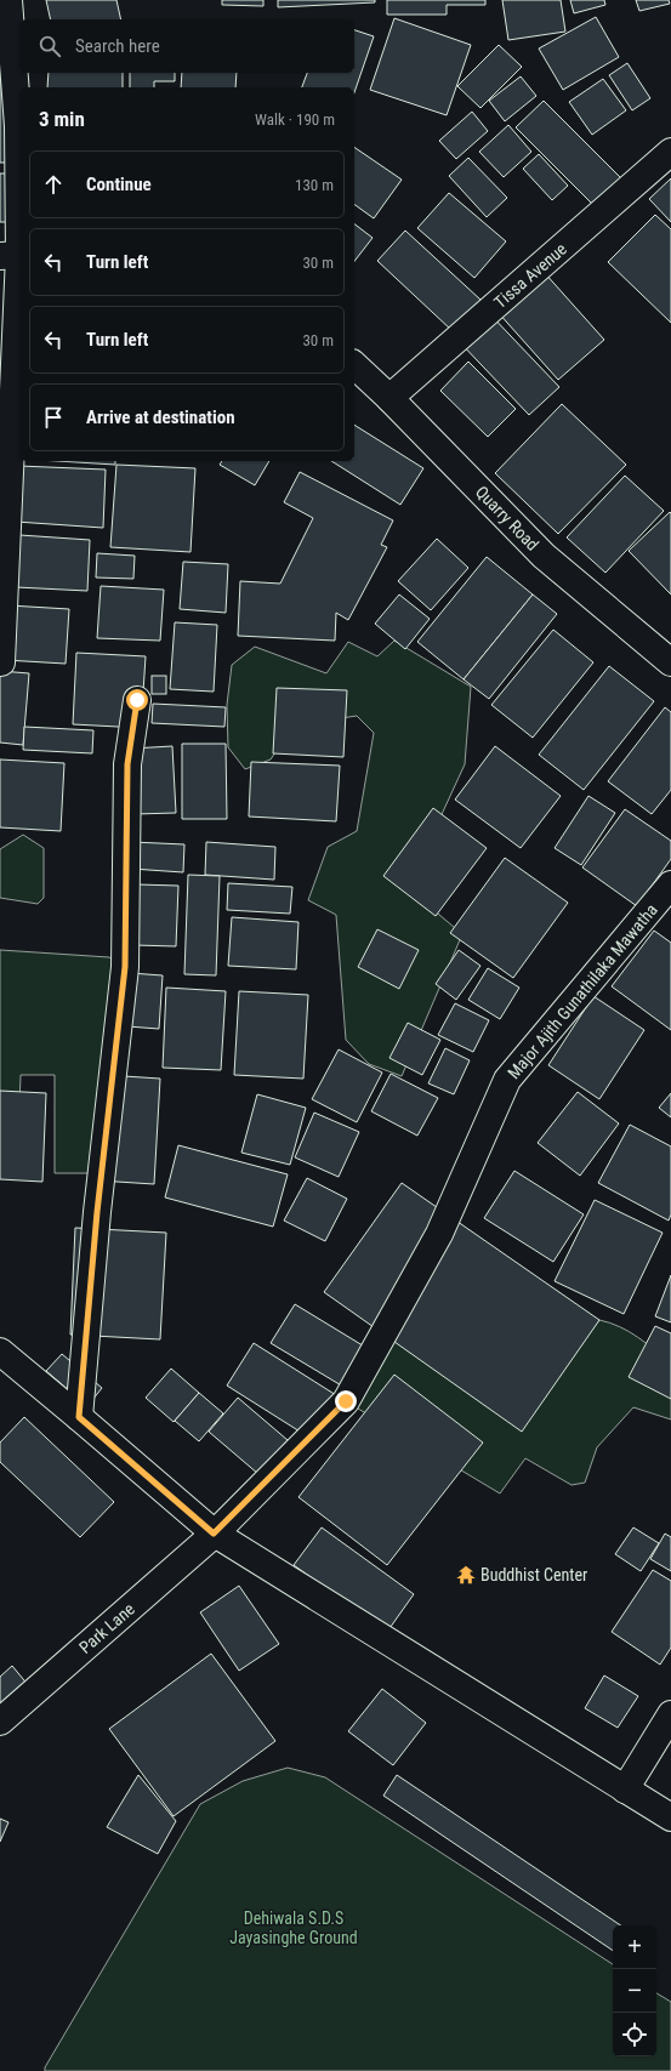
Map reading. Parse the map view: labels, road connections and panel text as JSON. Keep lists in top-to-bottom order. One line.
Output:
{"streets":{"street":["Tissa Avenue","Quarry Road","Major Ajith Gunathilaka Mawatha","Park Lane"]},"crossings":[["Tissa Avenue","Quarry Road"],["Major Ajith Gunathilaka Mawatha","Park Lane"]],"parks":["Dehiwala S.D.S Jayasinghe Ground"],"places":{"temple":["Buddhist Center"]},"page":{"search":"Search here","heading":["3 min","Walk · 190 m"],"list":[["Continue","130 m"],["Turn left","30 m"],["Turn left","30 m"],"Arrive at destination"],"map_buttons":["+","−"]}}
